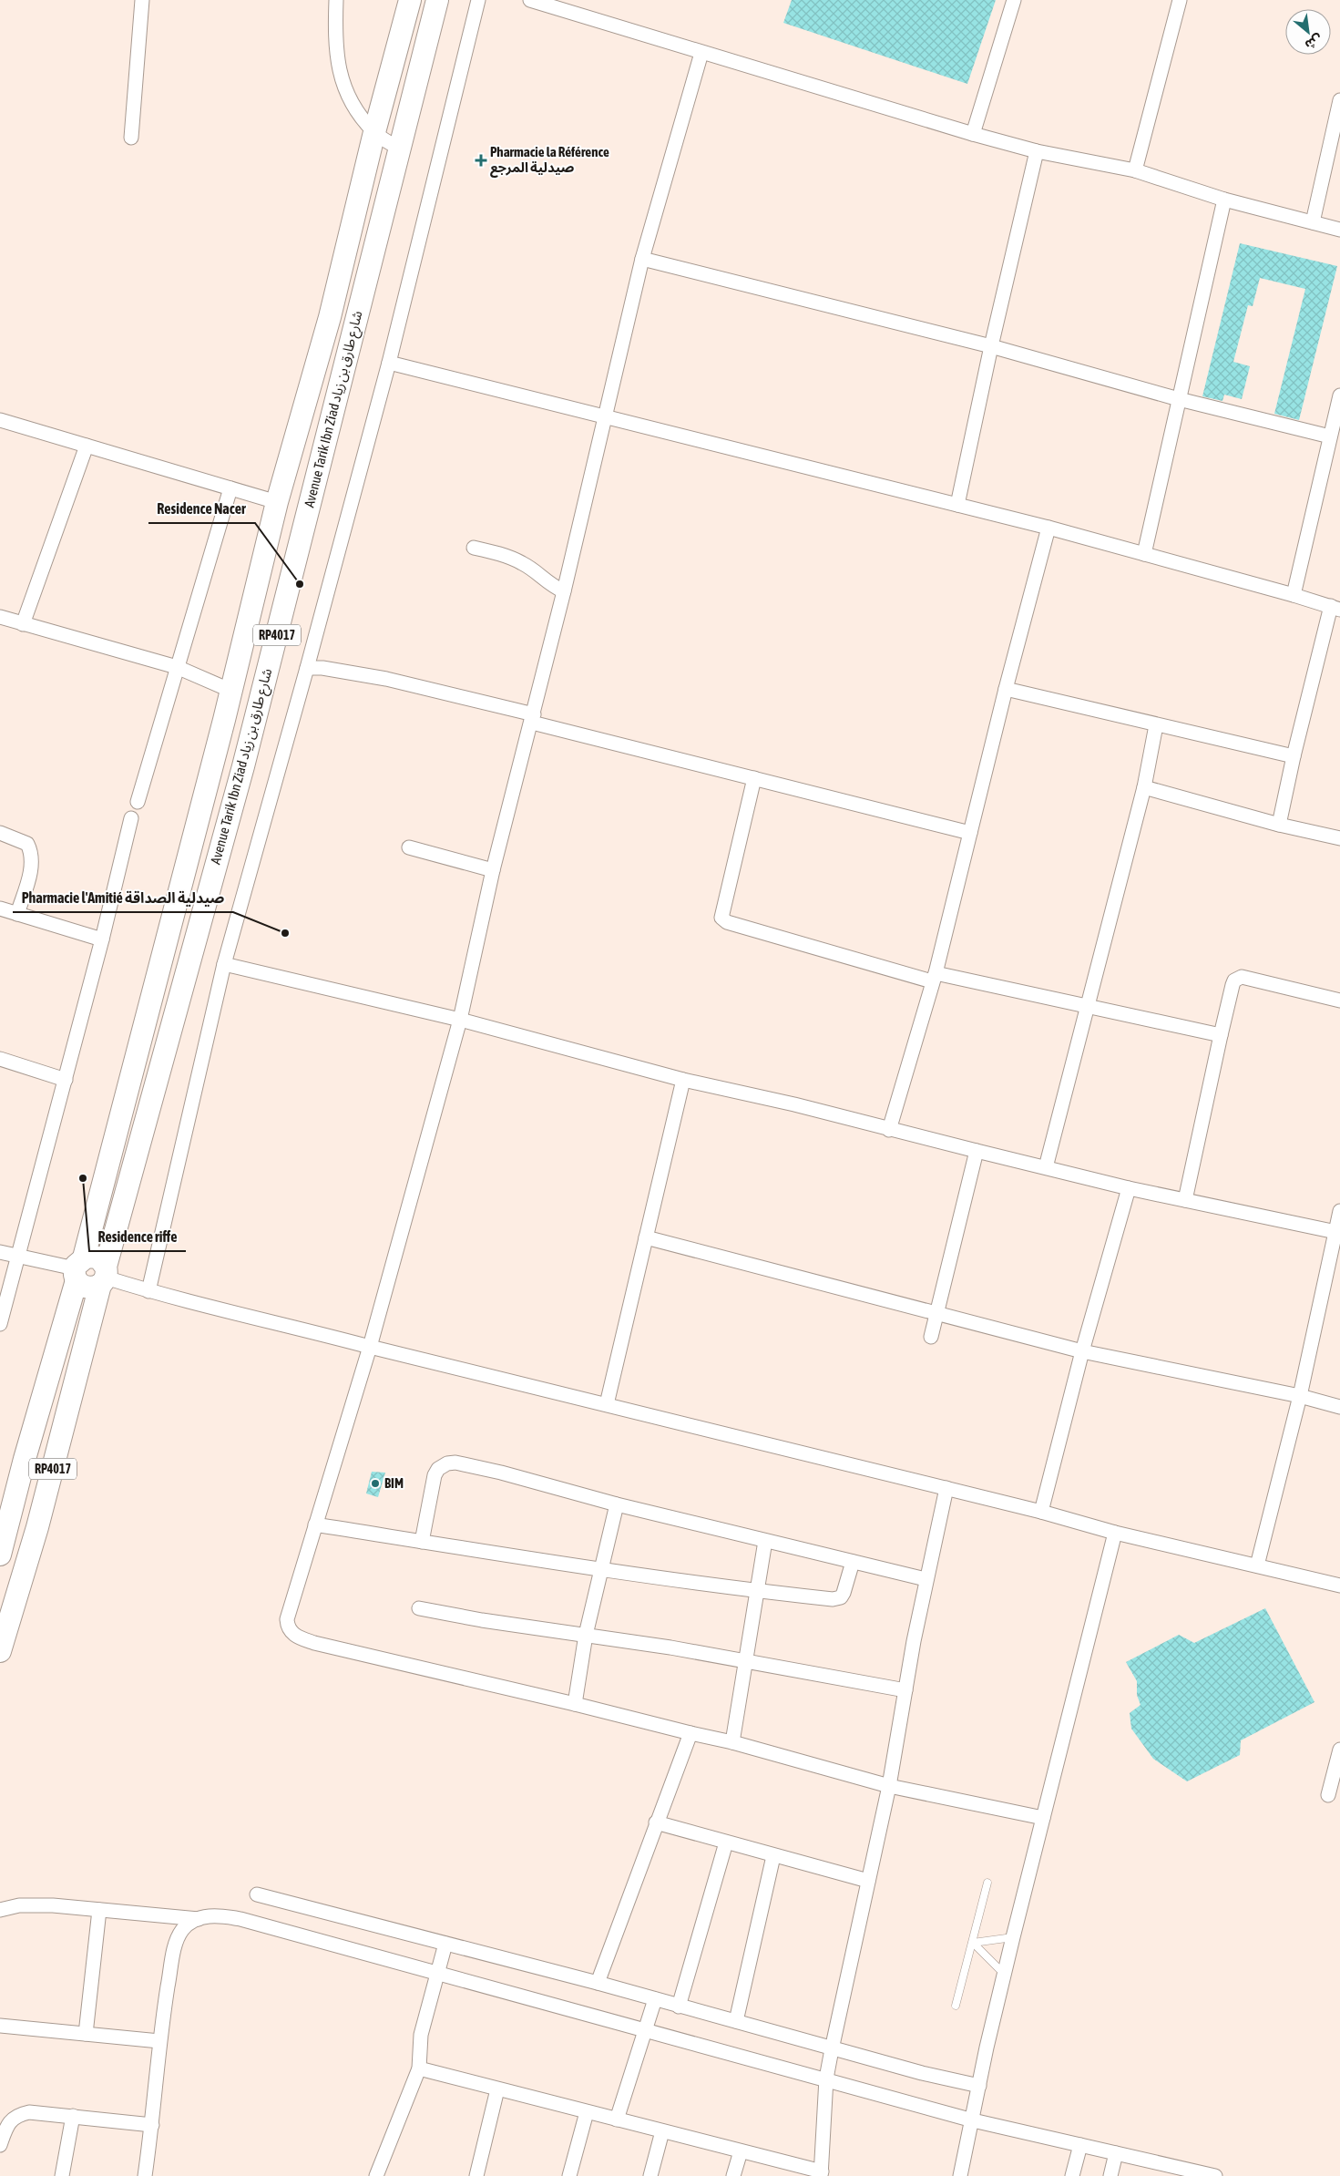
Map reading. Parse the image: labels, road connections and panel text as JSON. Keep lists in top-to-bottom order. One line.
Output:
{"streets":{"main road":["Avenue Tarik Ibn Ziad شارع طارق بن زياد","RP4017"]},"places":{"health":["Pharmacie la Référence صيدلية المرجع"],"other":["Residence Nacer","Pharmacie l'Amitié صيدلية الصداقة","Residence riffe","BIM"]},"north":"bottom right"}
